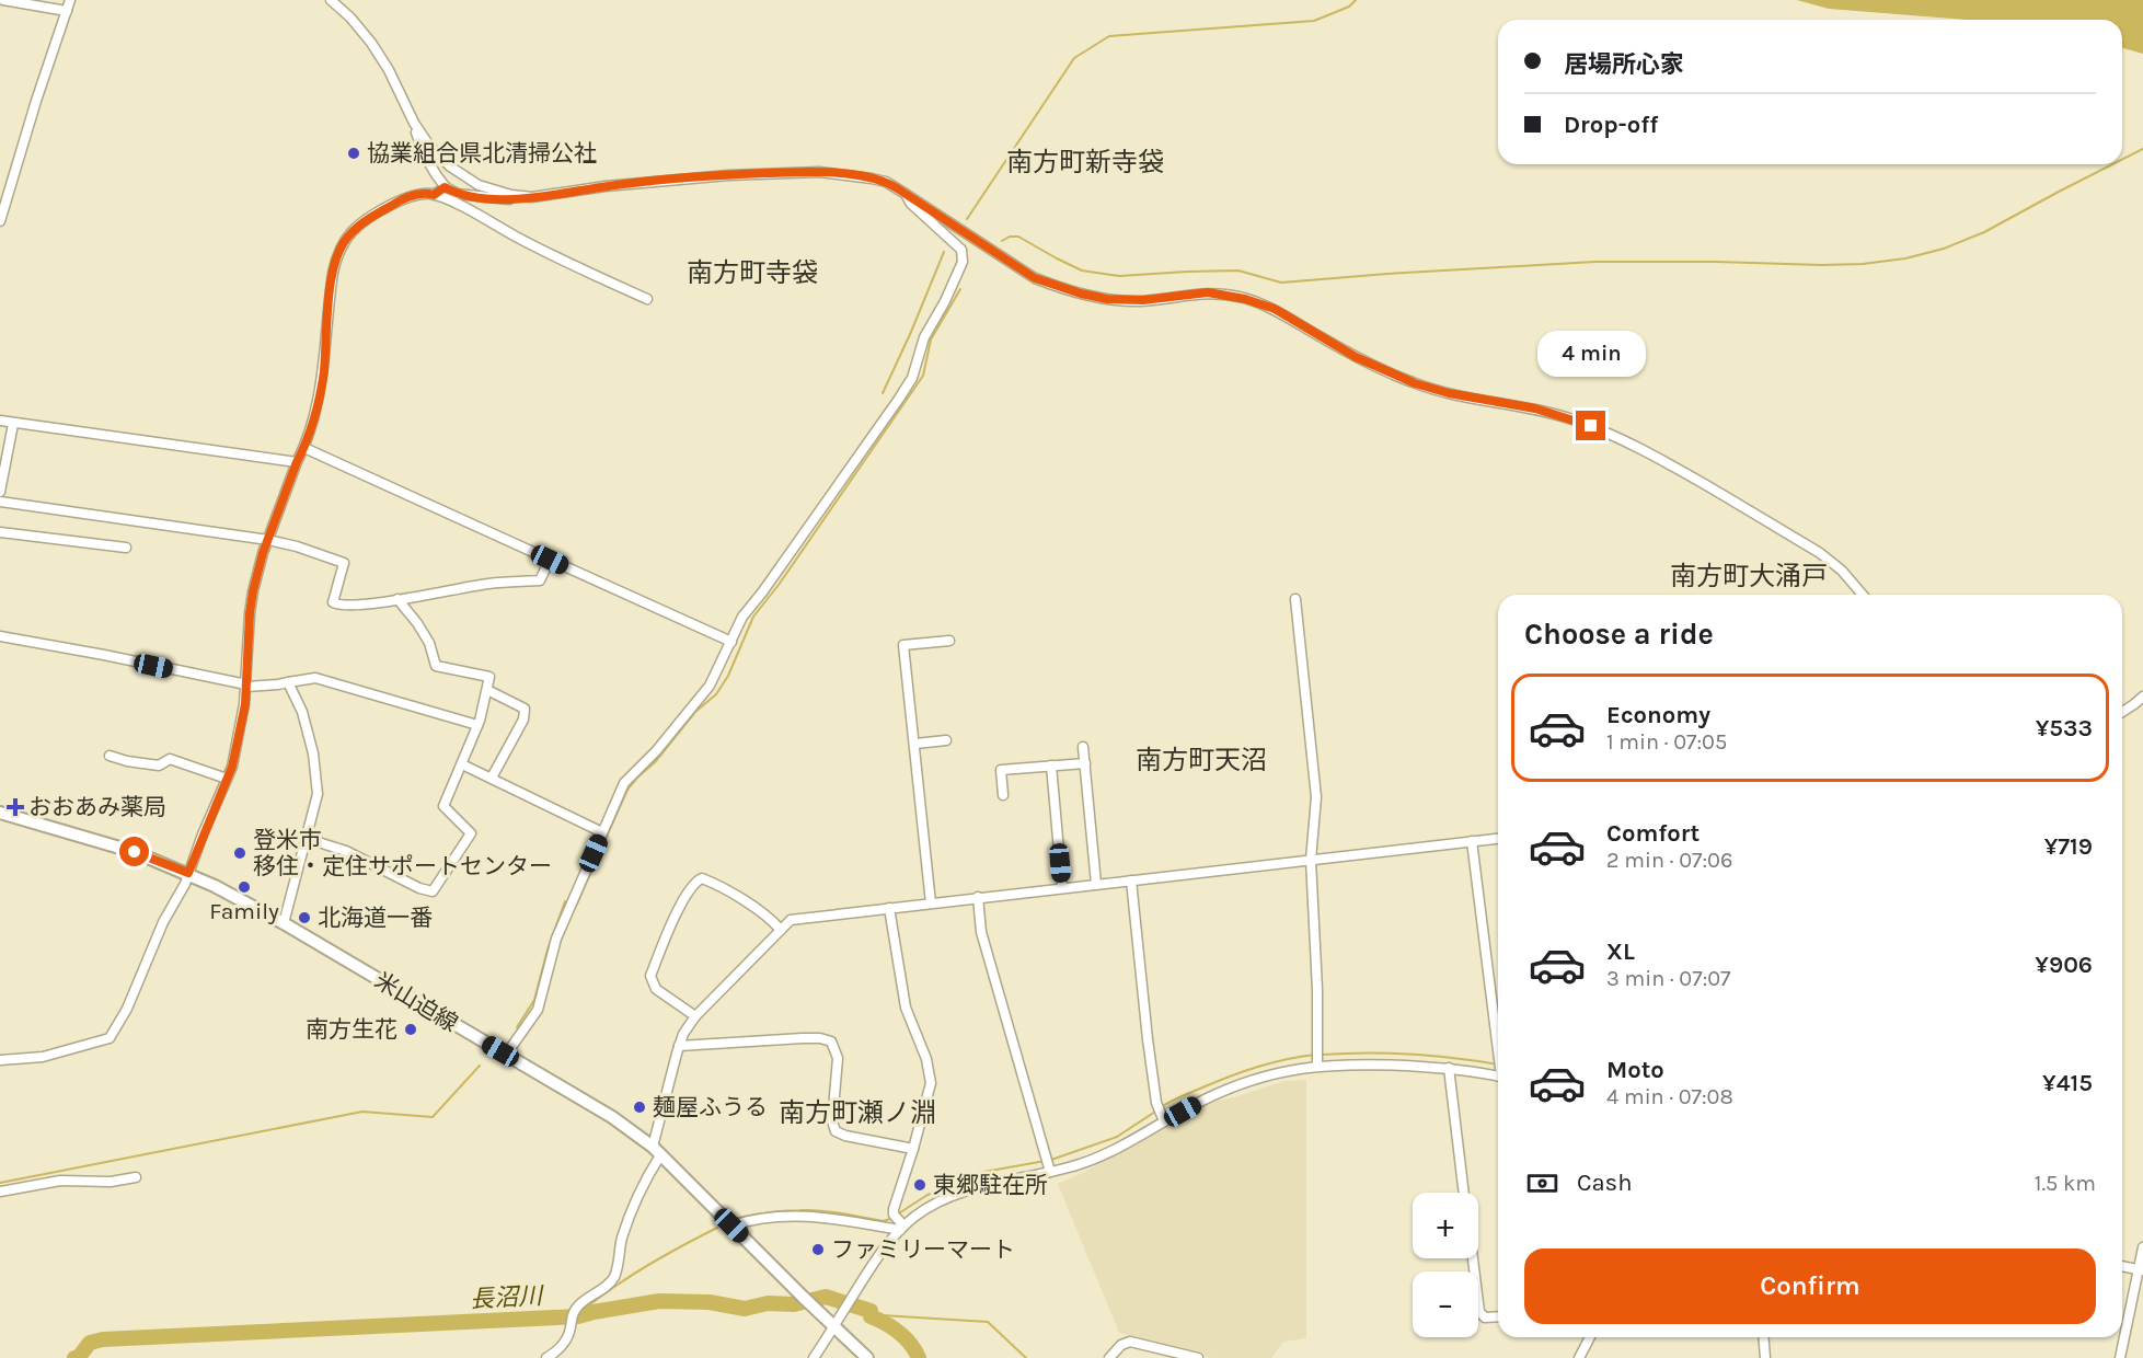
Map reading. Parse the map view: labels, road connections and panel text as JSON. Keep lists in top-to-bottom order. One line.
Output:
{"streets":{"main road":["米山迫線"]},"districts":["南方町新寺袋","南方町寺袋","南方町大涌戸","南方町天沼","南方町瀬ノ淵"],"water":["長沼川"],"places":{"other":["協業組合県北清掃公社","登米市 移住・定住サポートセンター","Family","北海道一番","南方生花","麺屋ふうる","東郷駐在所","ファミリーマート"],"health":["おおあみ薬局"]},"page":{"banner":["居場所心家","Drop-off"],"bubble":"4 min","heading":"Choose a ride","list":[{"name":"Economy","note":"1 min · 07:05","value":"¥533"},{"name":"Comfort","note":"2 min · 07:06","value":"¥719"},{"name":"XL","note":"3 min · 07:07","value":"¥906"},{"name":"Moto","note":"4 min · 07:08","value":"¥415"}],"pay":["Cash","1.5 km"],"map_buttons":["+","−"],"buttons":"Confirm"}}
